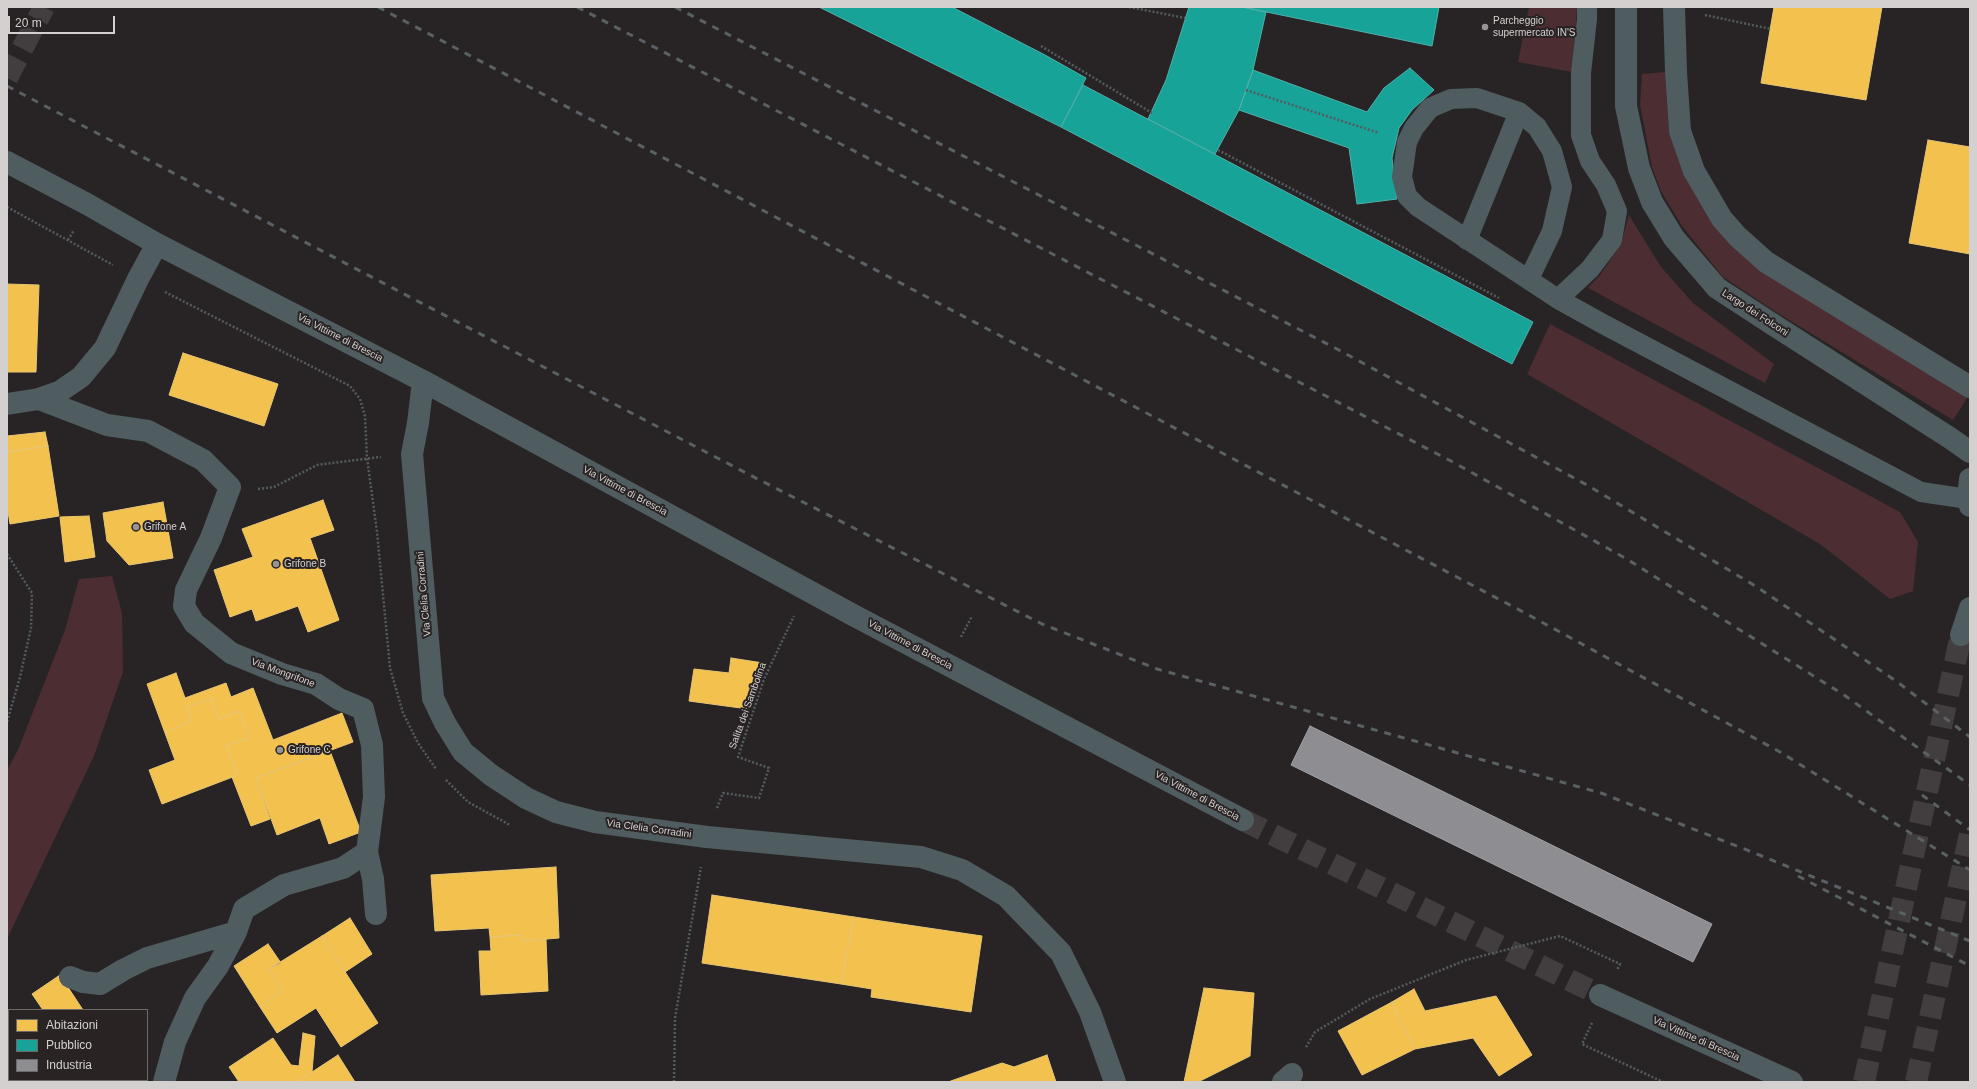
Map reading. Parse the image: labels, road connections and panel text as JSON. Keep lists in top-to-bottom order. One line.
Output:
{"streets":{"street":["Largo dei Folconi","Via Vittime di Brescia","Via Clelia Corradini","Via Mongrifone"],"path":["Salita dei Sambolina"]},"crossings":[["Via Vittime di Brescia","Via Clelia Corradini"],["Via Vittime di Brescia","Salita dei Sambolina"]],"places":["Parcheggio supermercato IN'S","Grifone A","Grifone B","Grifone C"],"legend":["Abitazioni","Pubblico","Industria"],"scale_bar":"20 m"}
